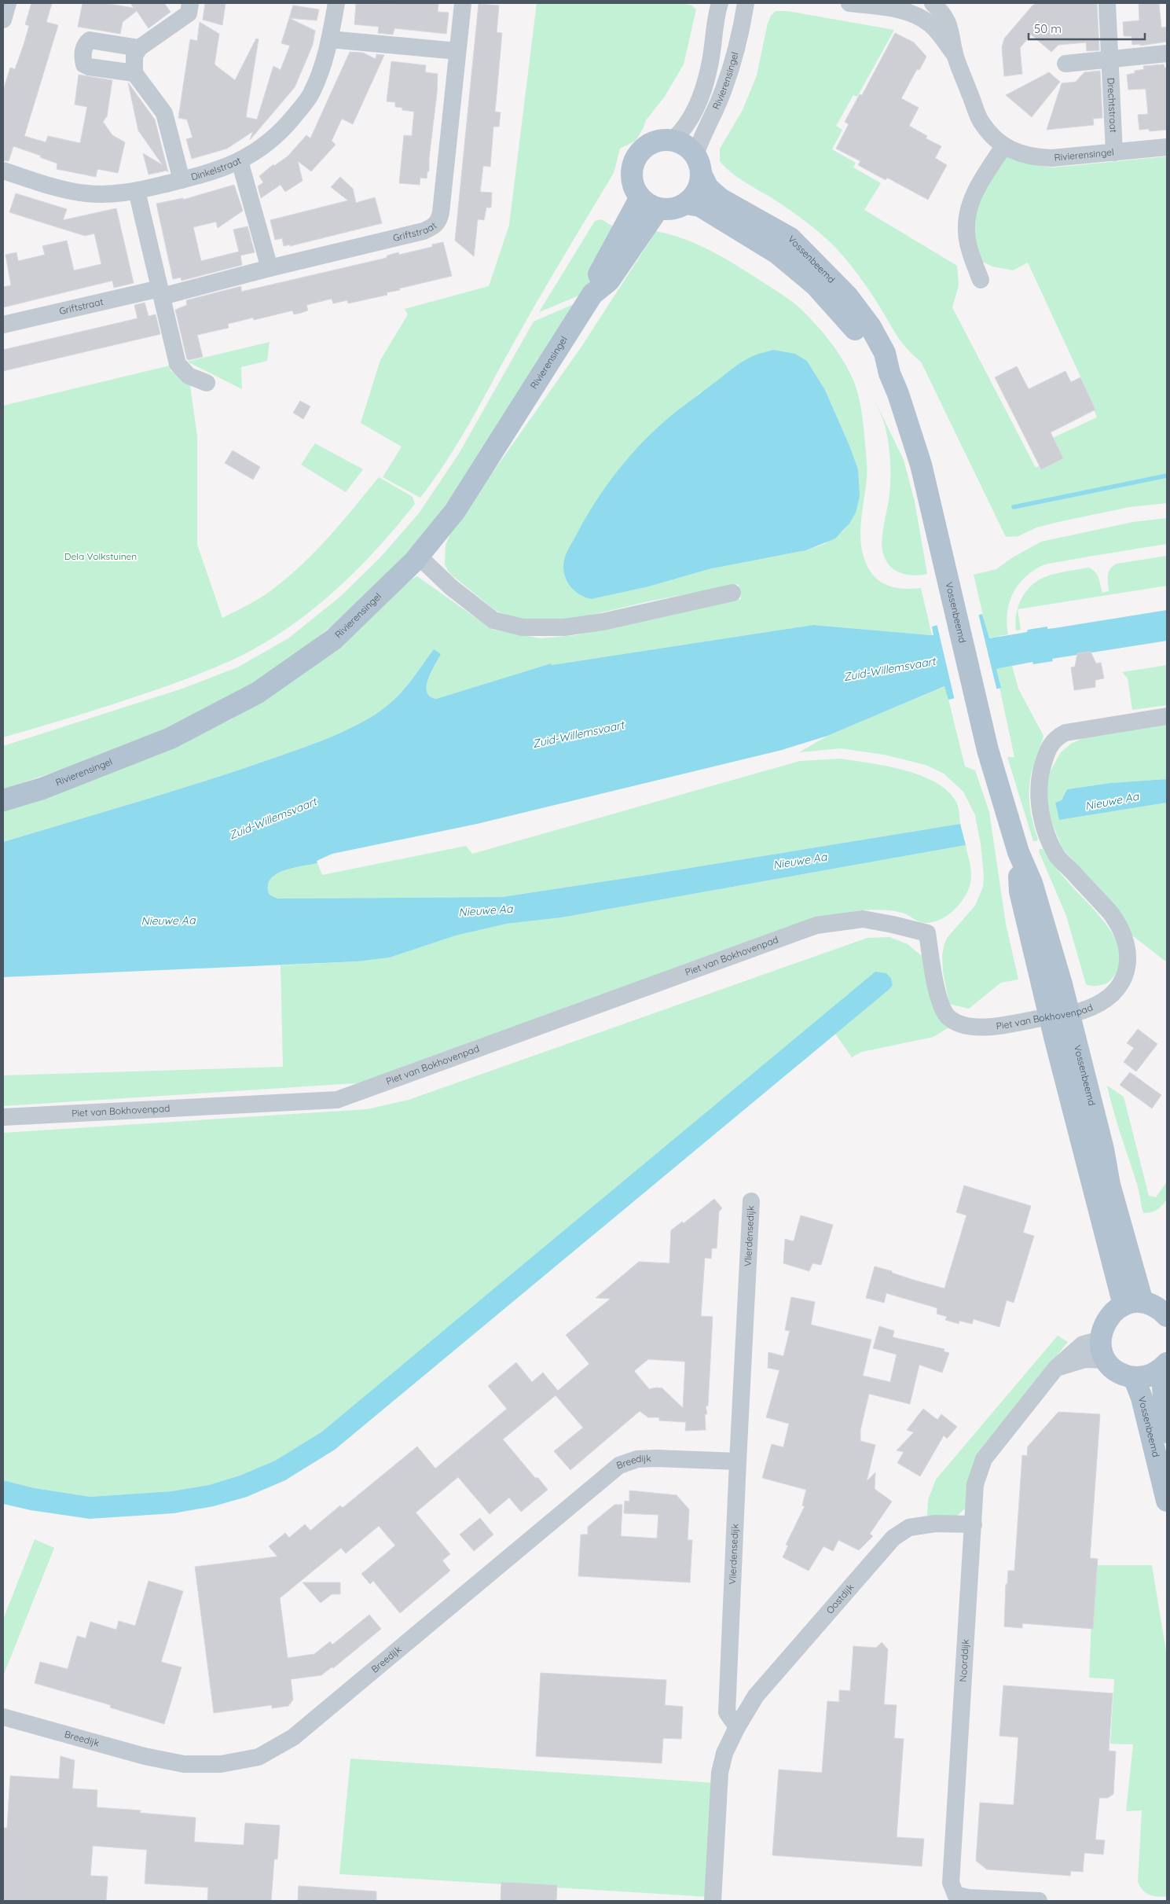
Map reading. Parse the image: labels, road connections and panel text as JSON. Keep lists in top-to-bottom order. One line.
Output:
{"streets":{"main road":["Rivierensingel","Vossenbeemd"],"street":["Drechtstraat","Dinkelstraat","Griftstraat","Piet van Bokhovenpad","Vlierdensedijk","Breedijk","Oostdijk","Noorddijk"]},"crossings":[["Rivierensingel","Drechtstraat"],["Rivierensingel","Vossenbeemd"],["Vossenbeemd","Piet van Bokhovenpad"],["Vlierdensedijk","Breedijk"],["Vlierdensedijk","Oostdijk"],["Oostdijk","Noorddijk"]],"water":["Zuid-Willemsvaart","Nieuwe Aa"],"parks":["Dela Volkstuinen"],"scale_bar":"50 m"}
